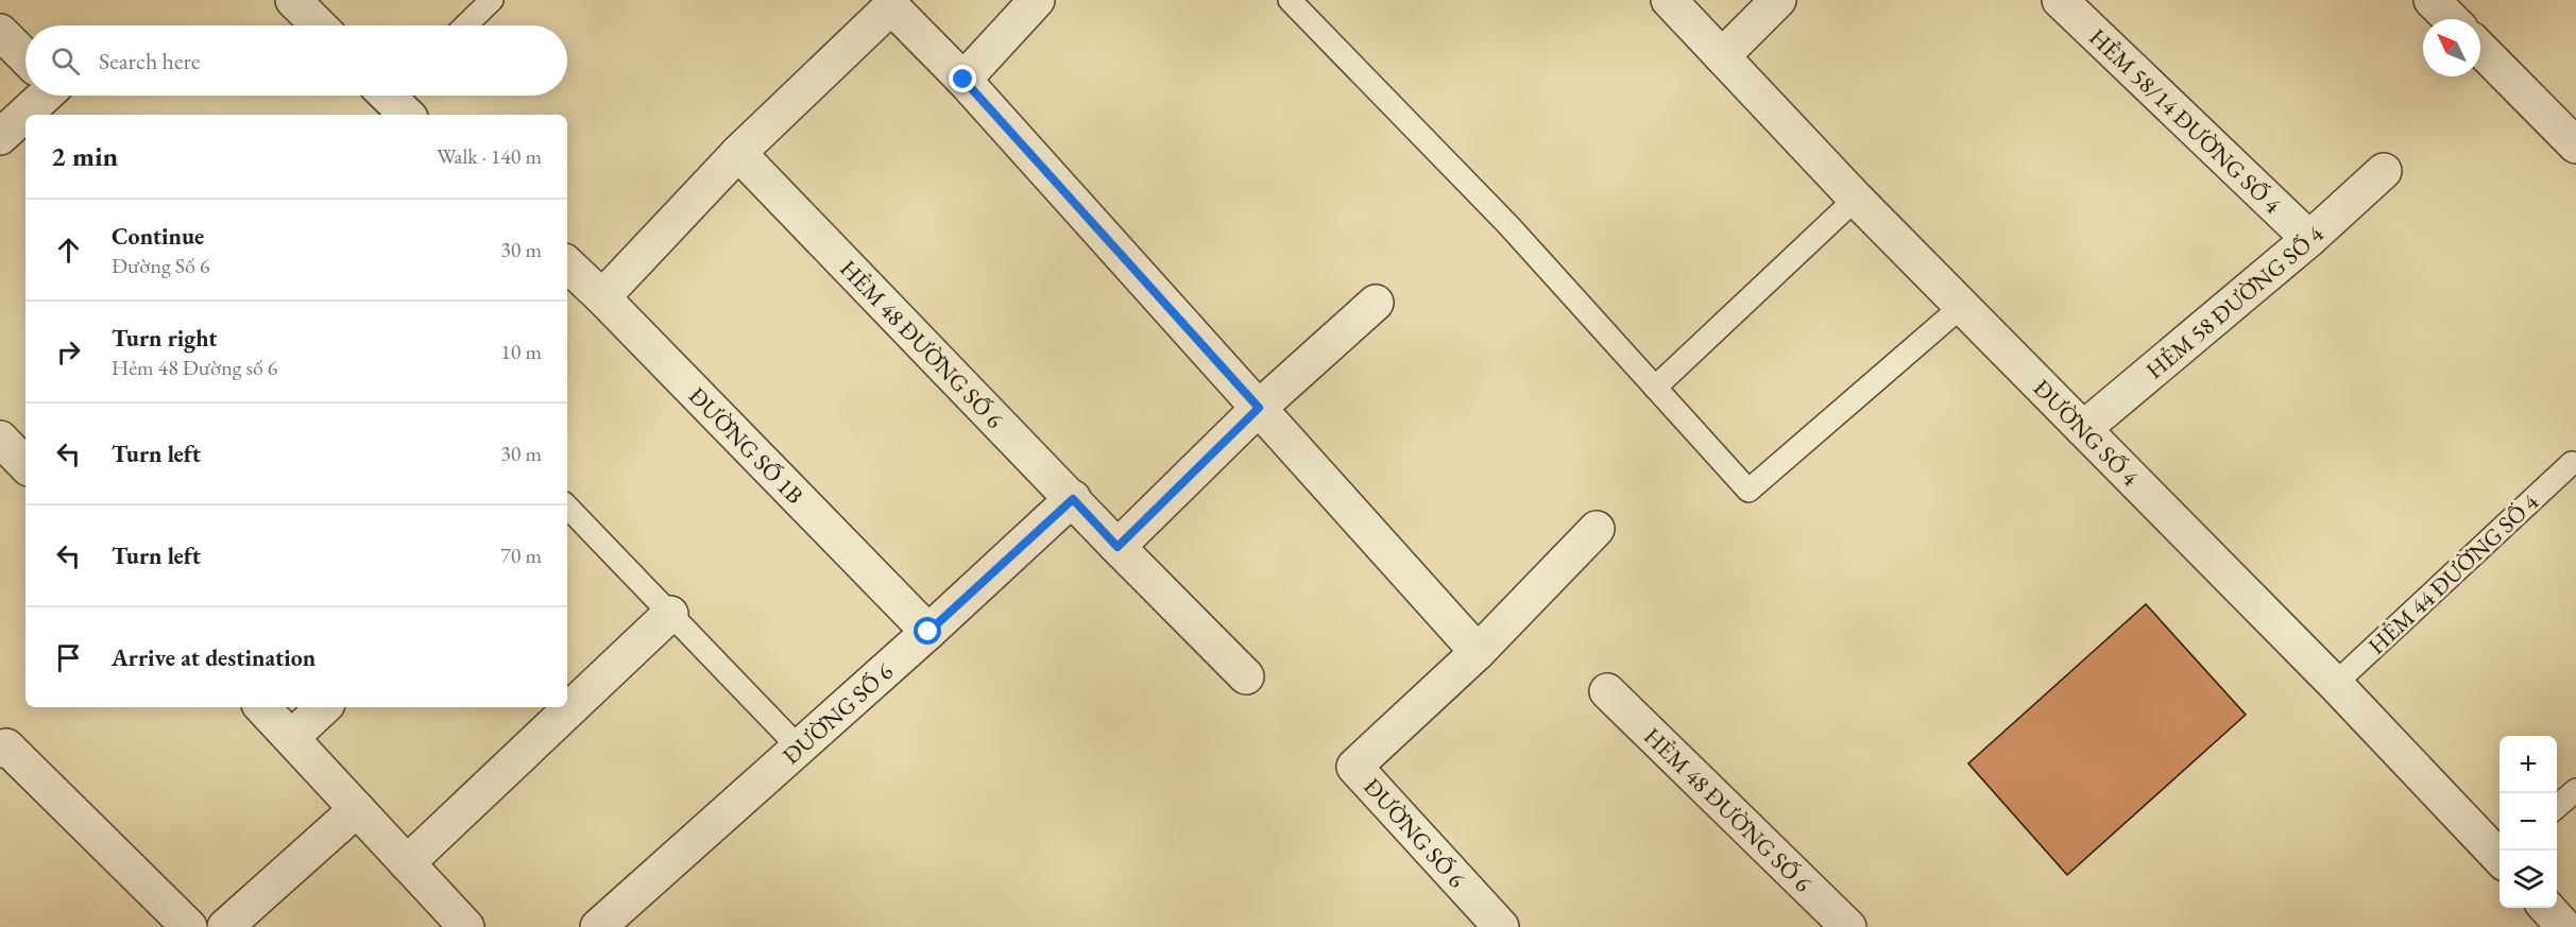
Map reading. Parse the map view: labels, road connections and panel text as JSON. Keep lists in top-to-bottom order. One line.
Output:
{"streets":{"street":["HẺM 58/14 ĐƯỜNG SỐ 4","HẺM 58 ĐƯỜNG SỐ 4","HẺM 48 ĐƯỜNG SỐ 6","ĐƯỜNG SỐ 4","ĐƯỜNG SỐ 1B","ĐƯỜNG SỐ 6"],"lane":["HẺM 44 ĐƯỜNG SỐ 4"]},"crossings":[["HẺM 58/14 ĐƯỜNG SỐ 4","HẺM 58 ĐƯỜNG SỐ 4"],["HẺM 58 ĐƯỜNG SỐ 4","ĐƯỜNG SỐ 4"],["HẺM 48 ĐƯỜNG SỐ 6","ĐƯỜNG SỐ 6"],["ĐƯỜNG SỐ 4","HẺM 44 ĐƯỜNG SỐ 4"],["ĐƯỜNG SỐ 1B","ĐƯỜNG SỐ 6"]],"north":"top left","page":{"search":"Search here","heading":["2 min","Walk · 140 m"],"list":[["Continue","Đường Số 6","30 m"],["Turn right","Hẻm 48 Đường số 6","10 m"],["Turn left","30 m"],["Turn left","70 m"],"Arrive at destination"],"map_buttons":["+","−"]}}
